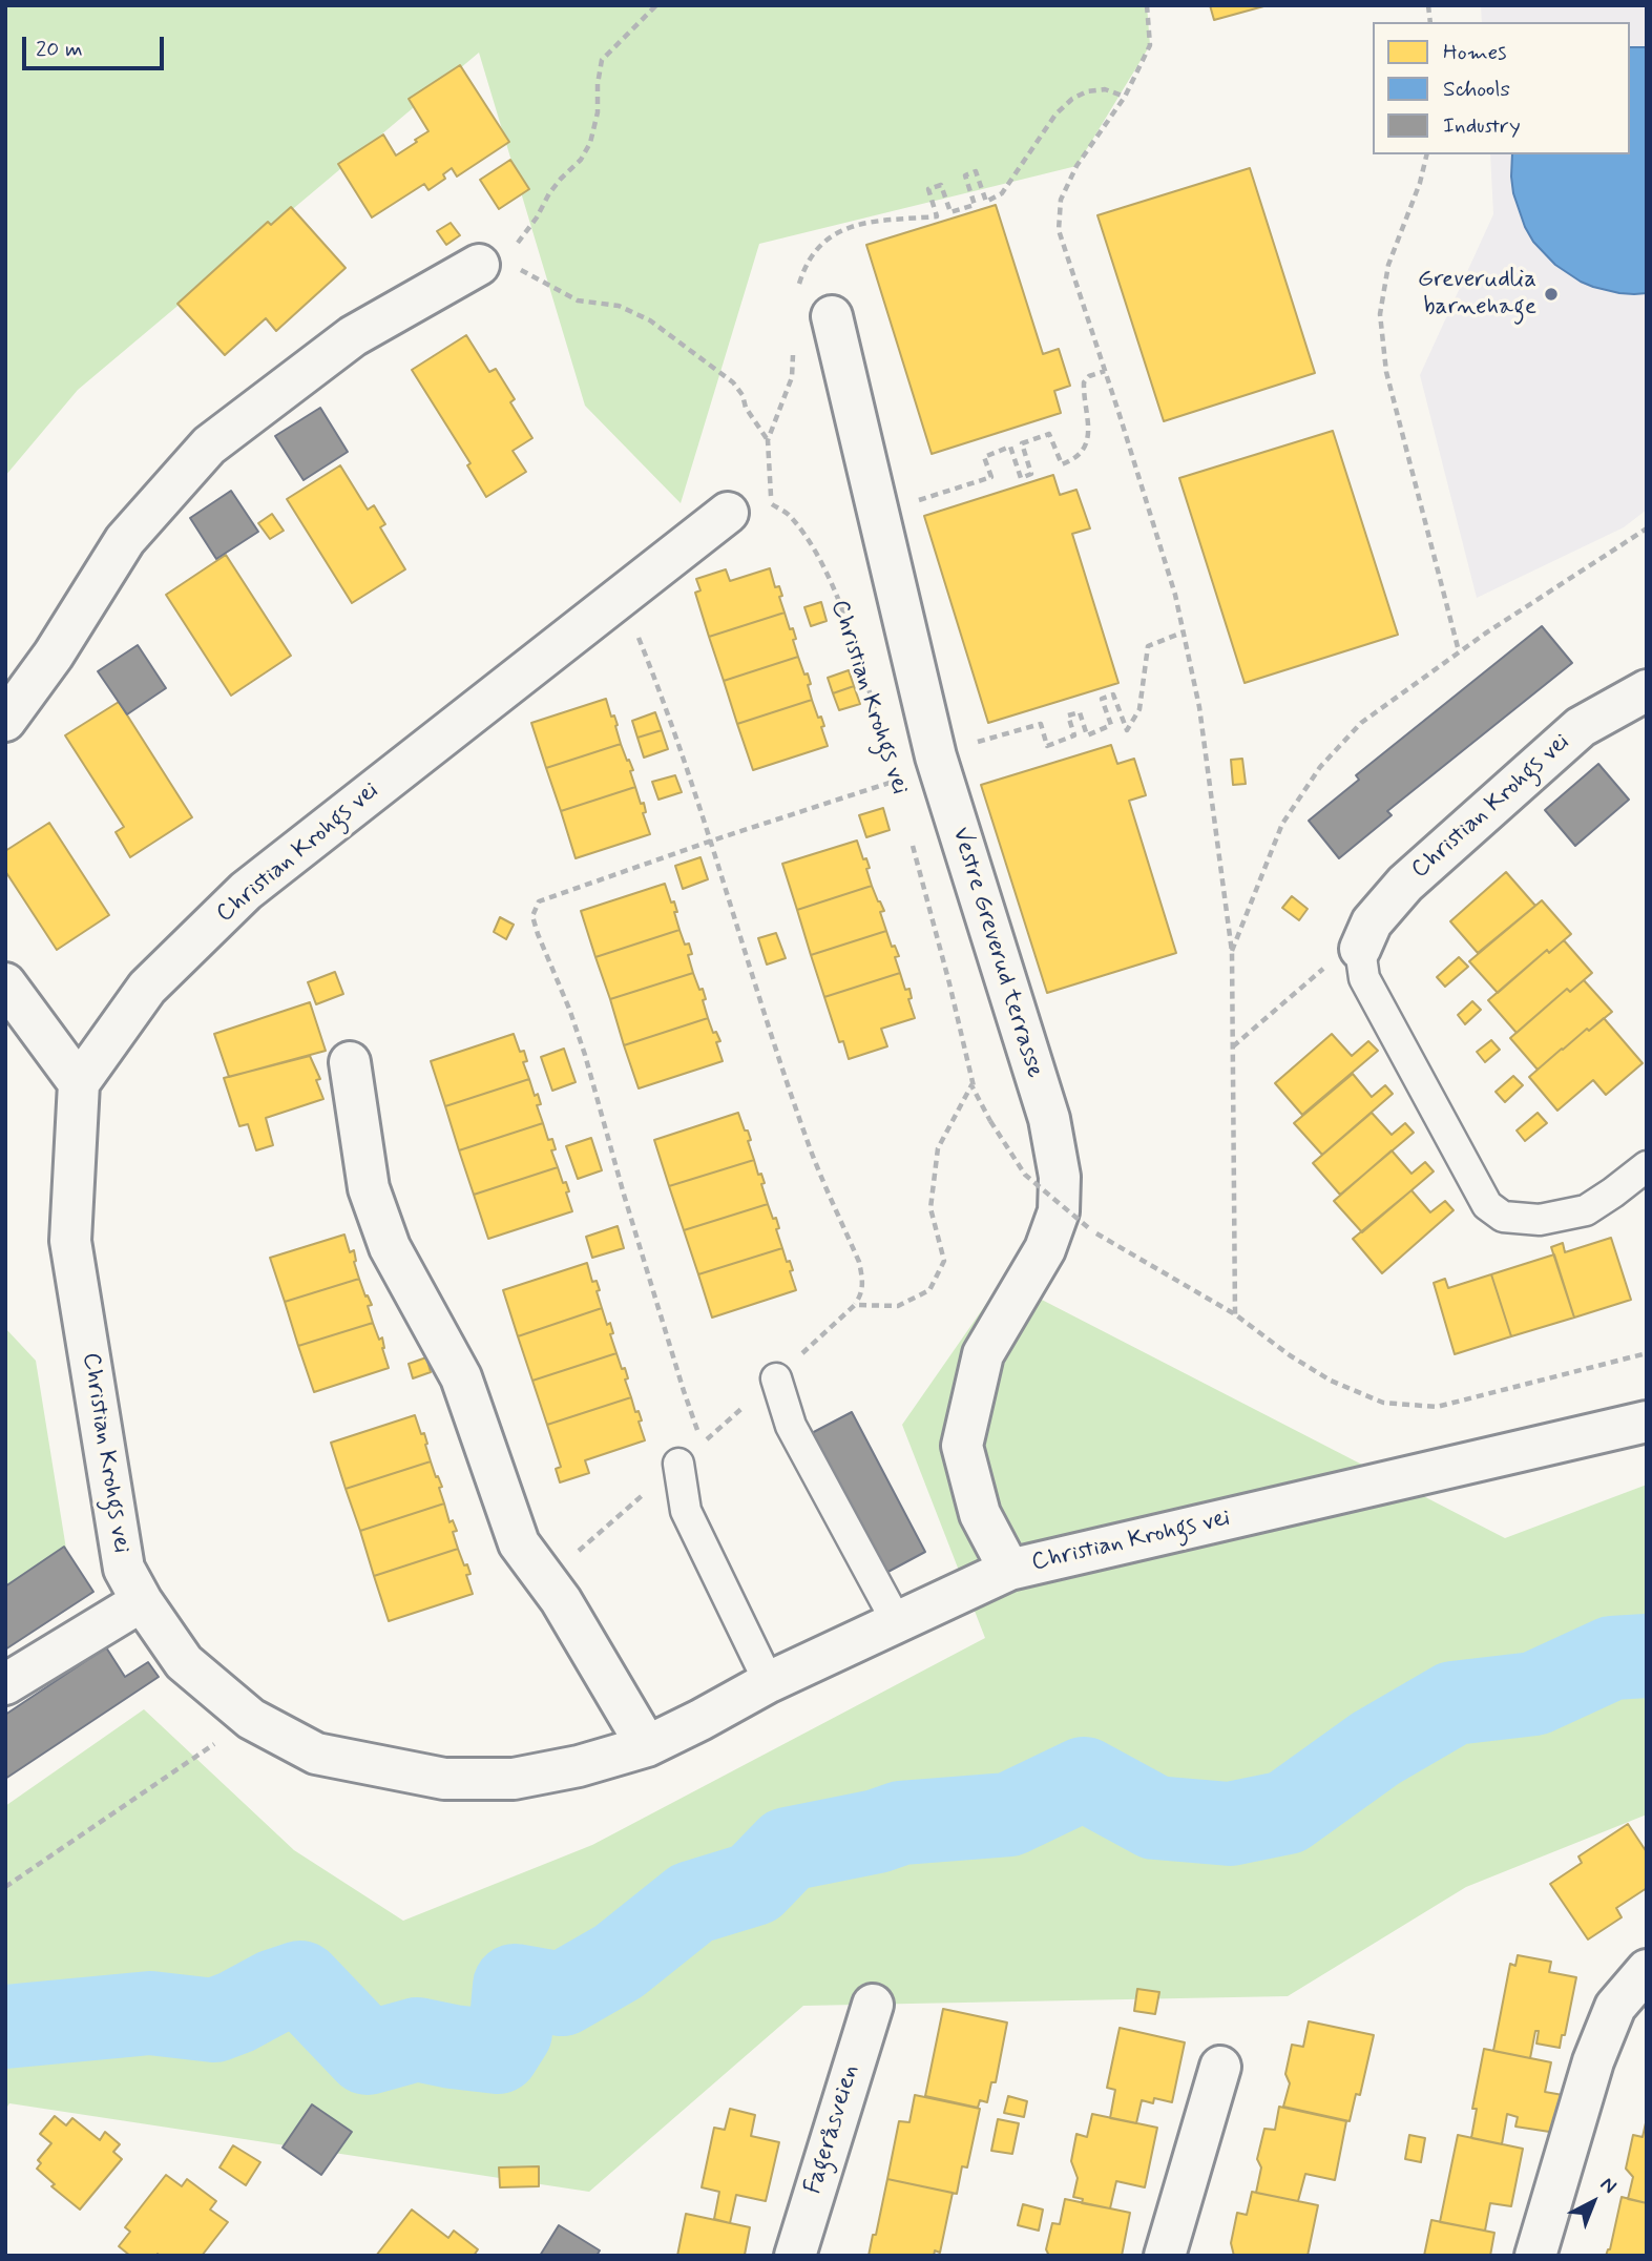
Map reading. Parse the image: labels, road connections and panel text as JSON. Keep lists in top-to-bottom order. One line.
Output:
{"streets":{"street":["Christian Krohgs vei","Vestre Greverud terrasse","Fageråsveien"]},"crossings":[["Christian Krohgs vei","Vestre Greverud terrasse"]],"places":["Greverudlia barnehage"],"legend":["Homes","Schools","Industry"],"scale_bar":"20 m","north":"top right"}
